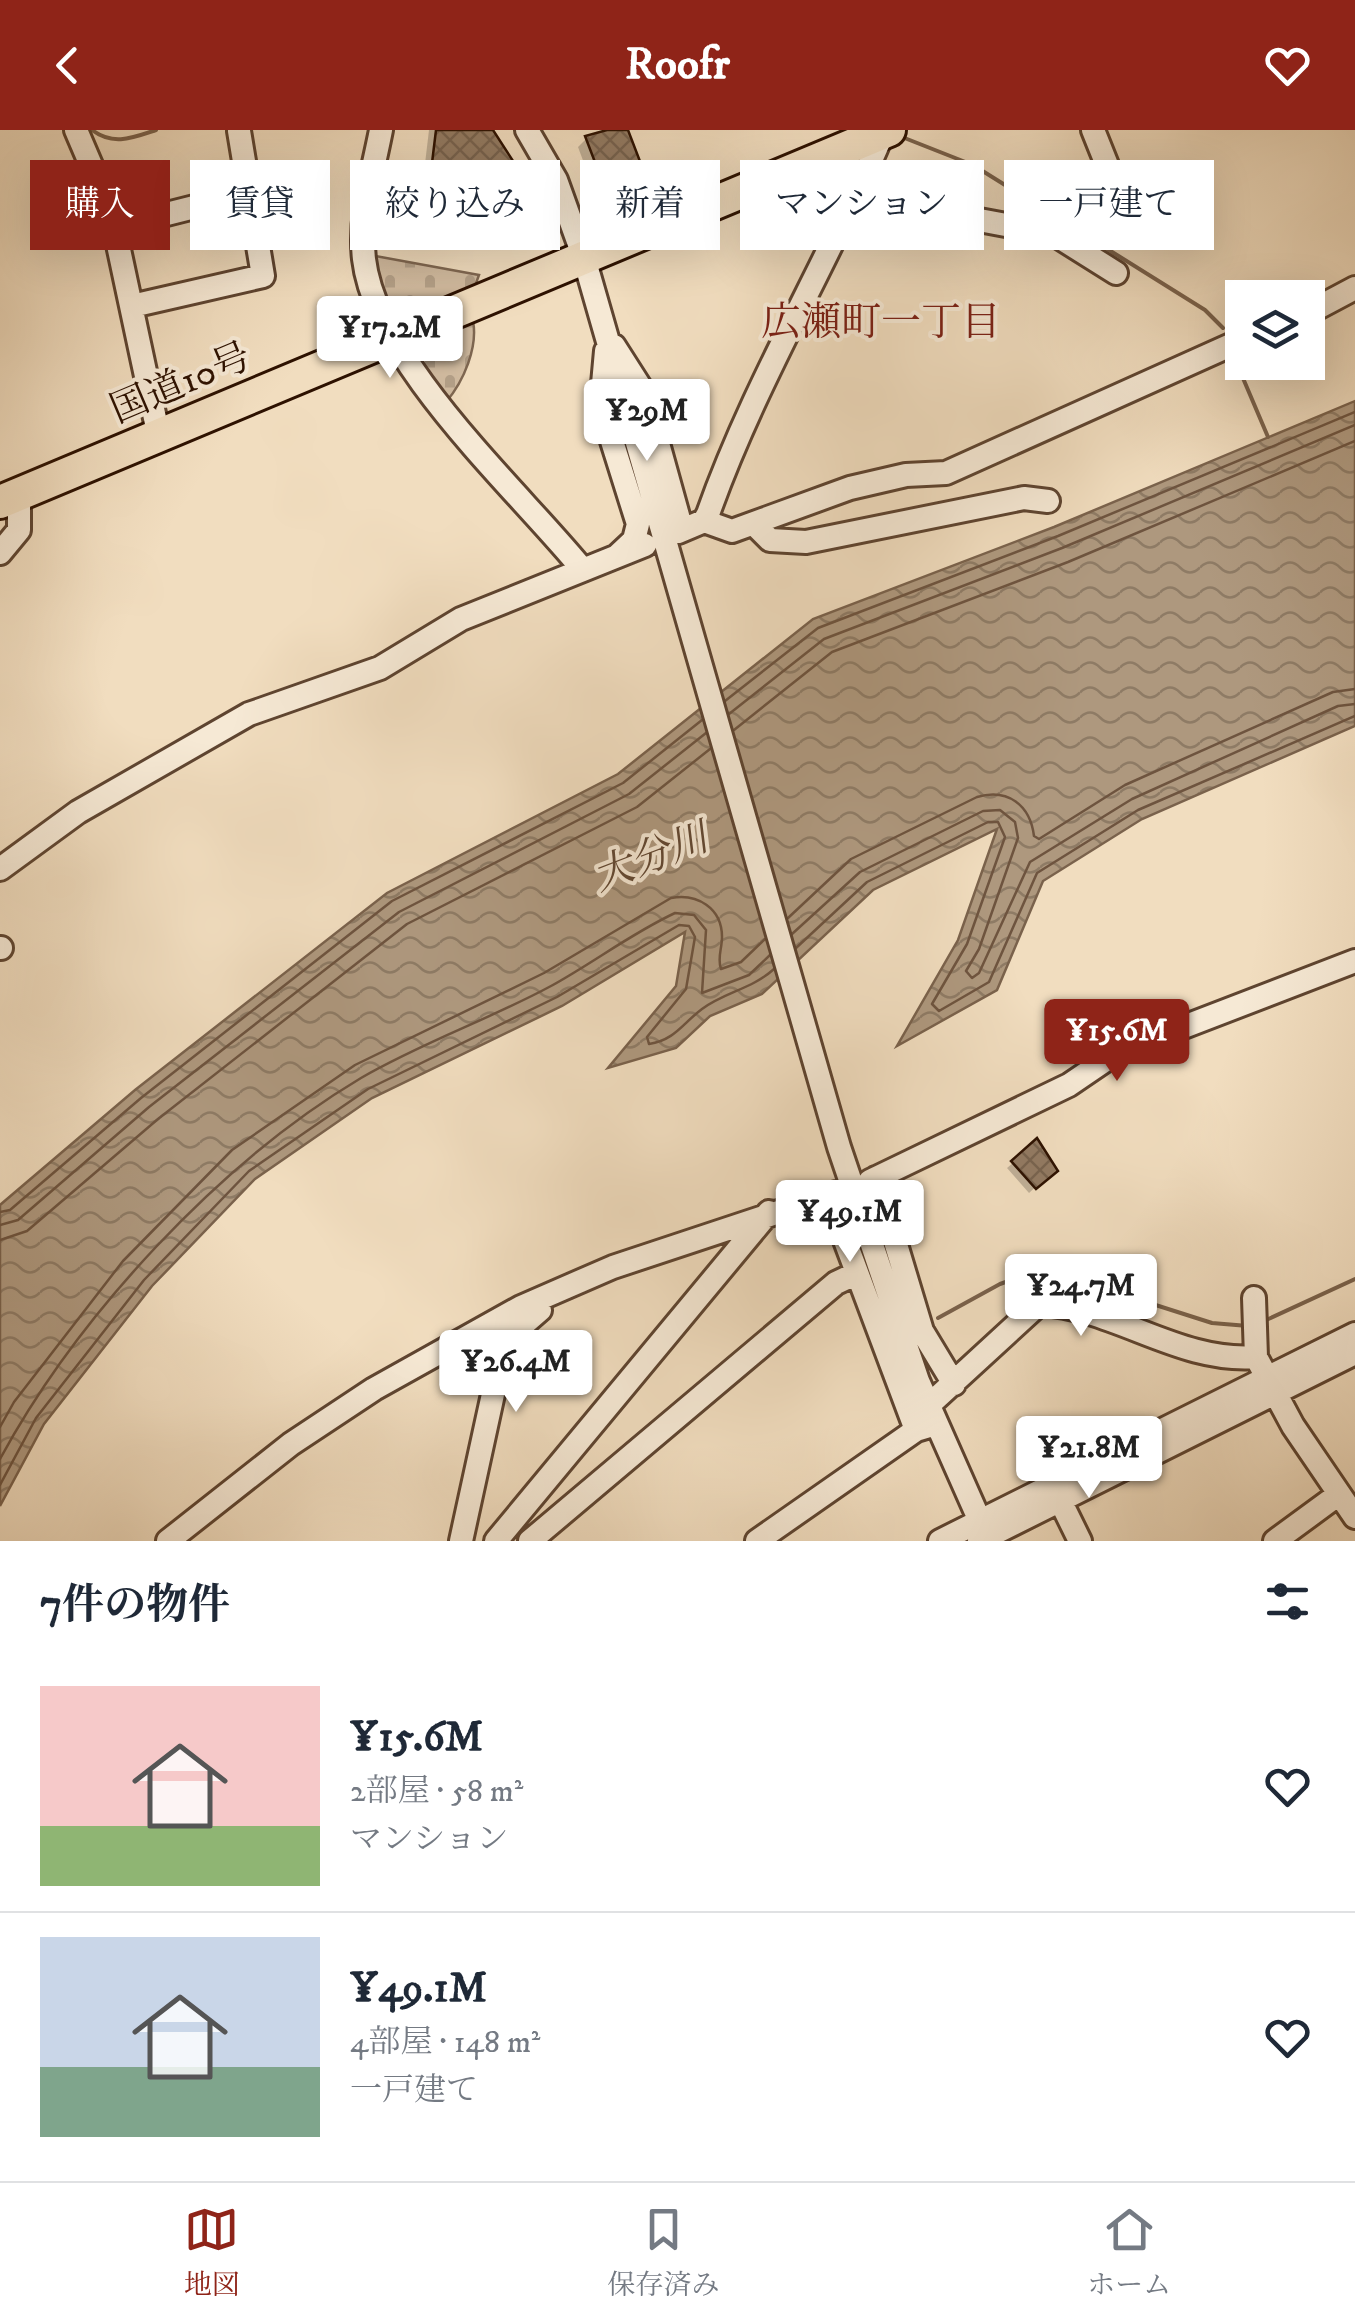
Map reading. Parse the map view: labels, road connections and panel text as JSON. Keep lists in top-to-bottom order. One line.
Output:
{"streets":{"highway":["国道10号"]},"districts":["広瀬町一丁目"],"water":["大分川"],"page":{"header":"Roofr","chip":["購入","賃貸","絞り込み","新着","マンション","一戸建て"],"price":["¥17.2M","¥29M","¥15.6M","¥49.1M","¥24.7M","¥26.4M","¥21.8M"],"heading":"7件の物件","list":[{"name":"¥15.6M","note":"2部屋 · 58 m² · マンション"},{"name":"¥49.1M","note":"4部屋 · 148 m² · 一戸建て"}],"tabs":["地図","保存済み","ホーム"]}}
